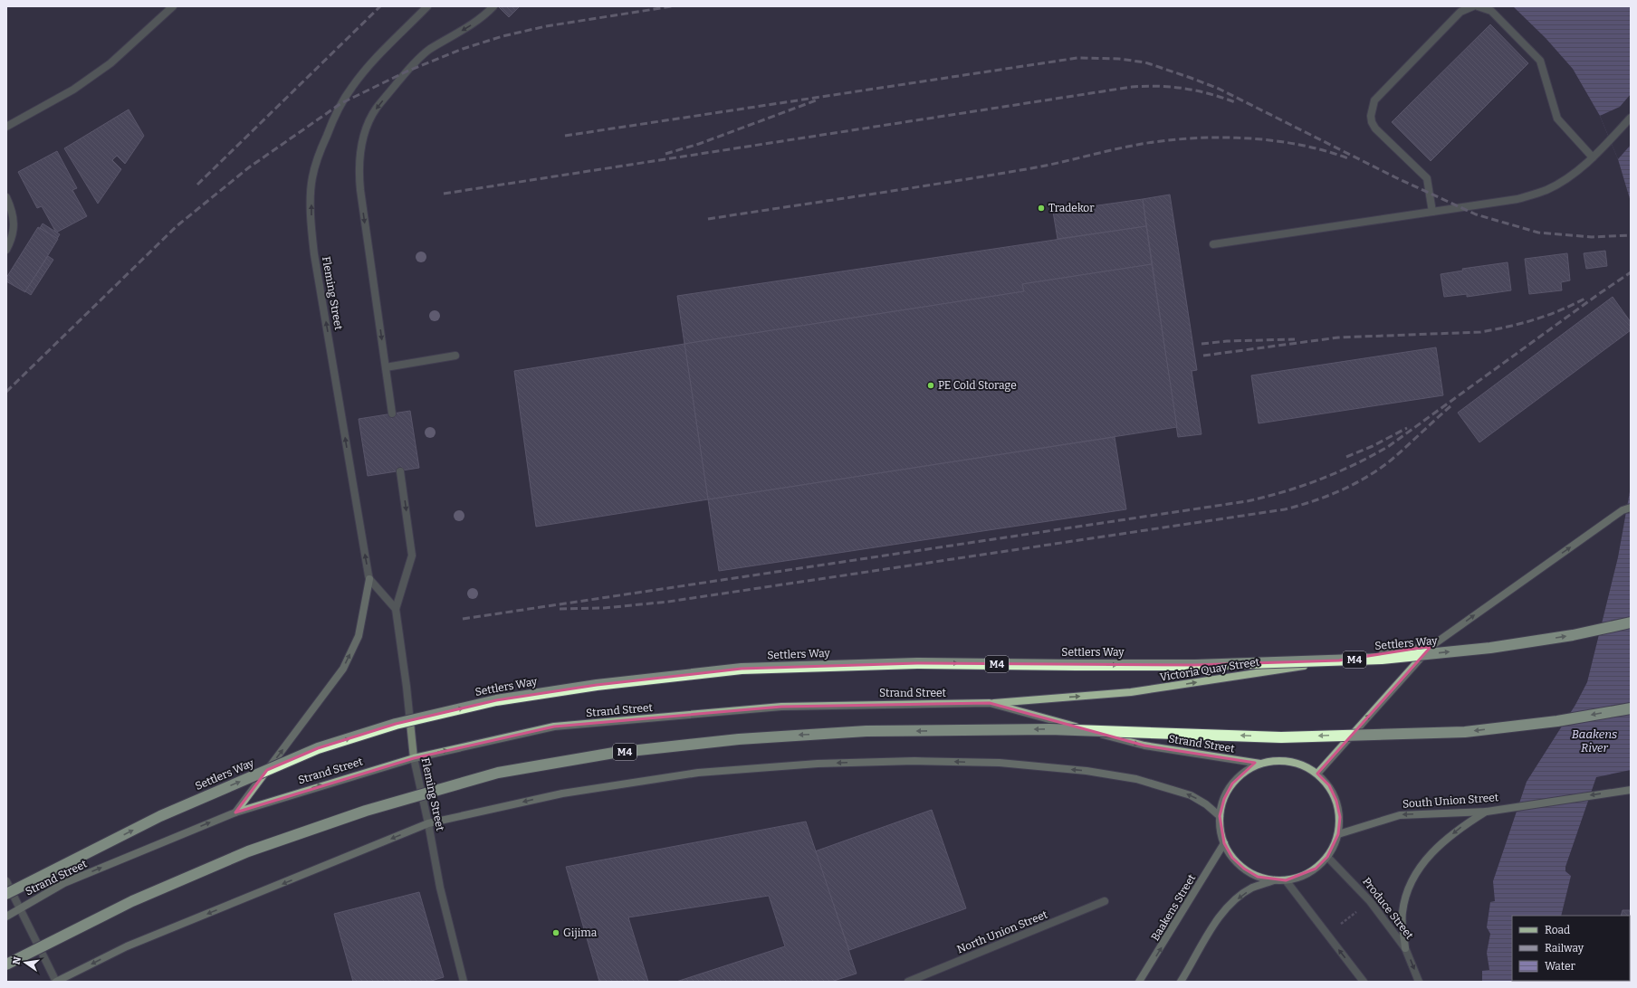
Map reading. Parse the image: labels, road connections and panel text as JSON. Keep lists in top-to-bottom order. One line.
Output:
{"streets":{"highway":["Settlers Way","M4"],"street":["Victoria Quay Street","Strand Street","South Union Street","Baakens Street"],"lane":["Fleming Street","Produce Street","North Union Street"]},"crossings":[["Fleming Street","Strand Street"],["Victoria Quay Street","Strand Street"],["Strand Street","South Union Street"],["Strand Street","Baakens Street"],["Strand Street","Produce Street"],["South Union Street","Baakens Street"],["South Union Street","Produce Street"],["Baakens Street","Produce Street"]],"one_way":["Victoria Quay Street","South Union Street"],"water":["Baakens River"],"places":["Tradekor","PE Cold Storage","Gijima"],"legend":["Road","Railway","Water"],"north":"left"}
